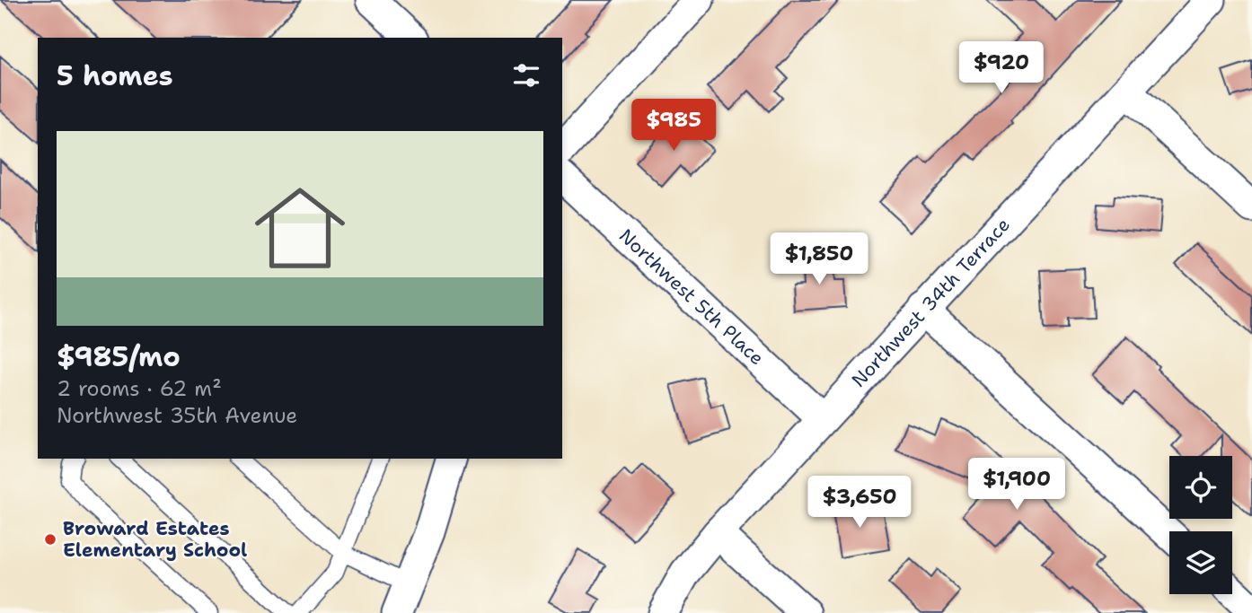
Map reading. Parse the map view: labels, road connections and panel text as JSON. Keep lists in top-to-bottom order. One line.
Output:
{"streets":{"street":["Northwest 5th Place","Northwest 34th Terrace"]},"crossings":[["Northwest 5th Place","Northwest 34th Terrace"]],"places":["Broward Estates Elementary School"],"page":{"heading":"5 homes","price":["$920","$985","$1,850","$1,900","$3,650"],"list":[{"name":"$985/mo","note":"2 rooms · 62 m² · Northwest 35th Avenue"}]}}
